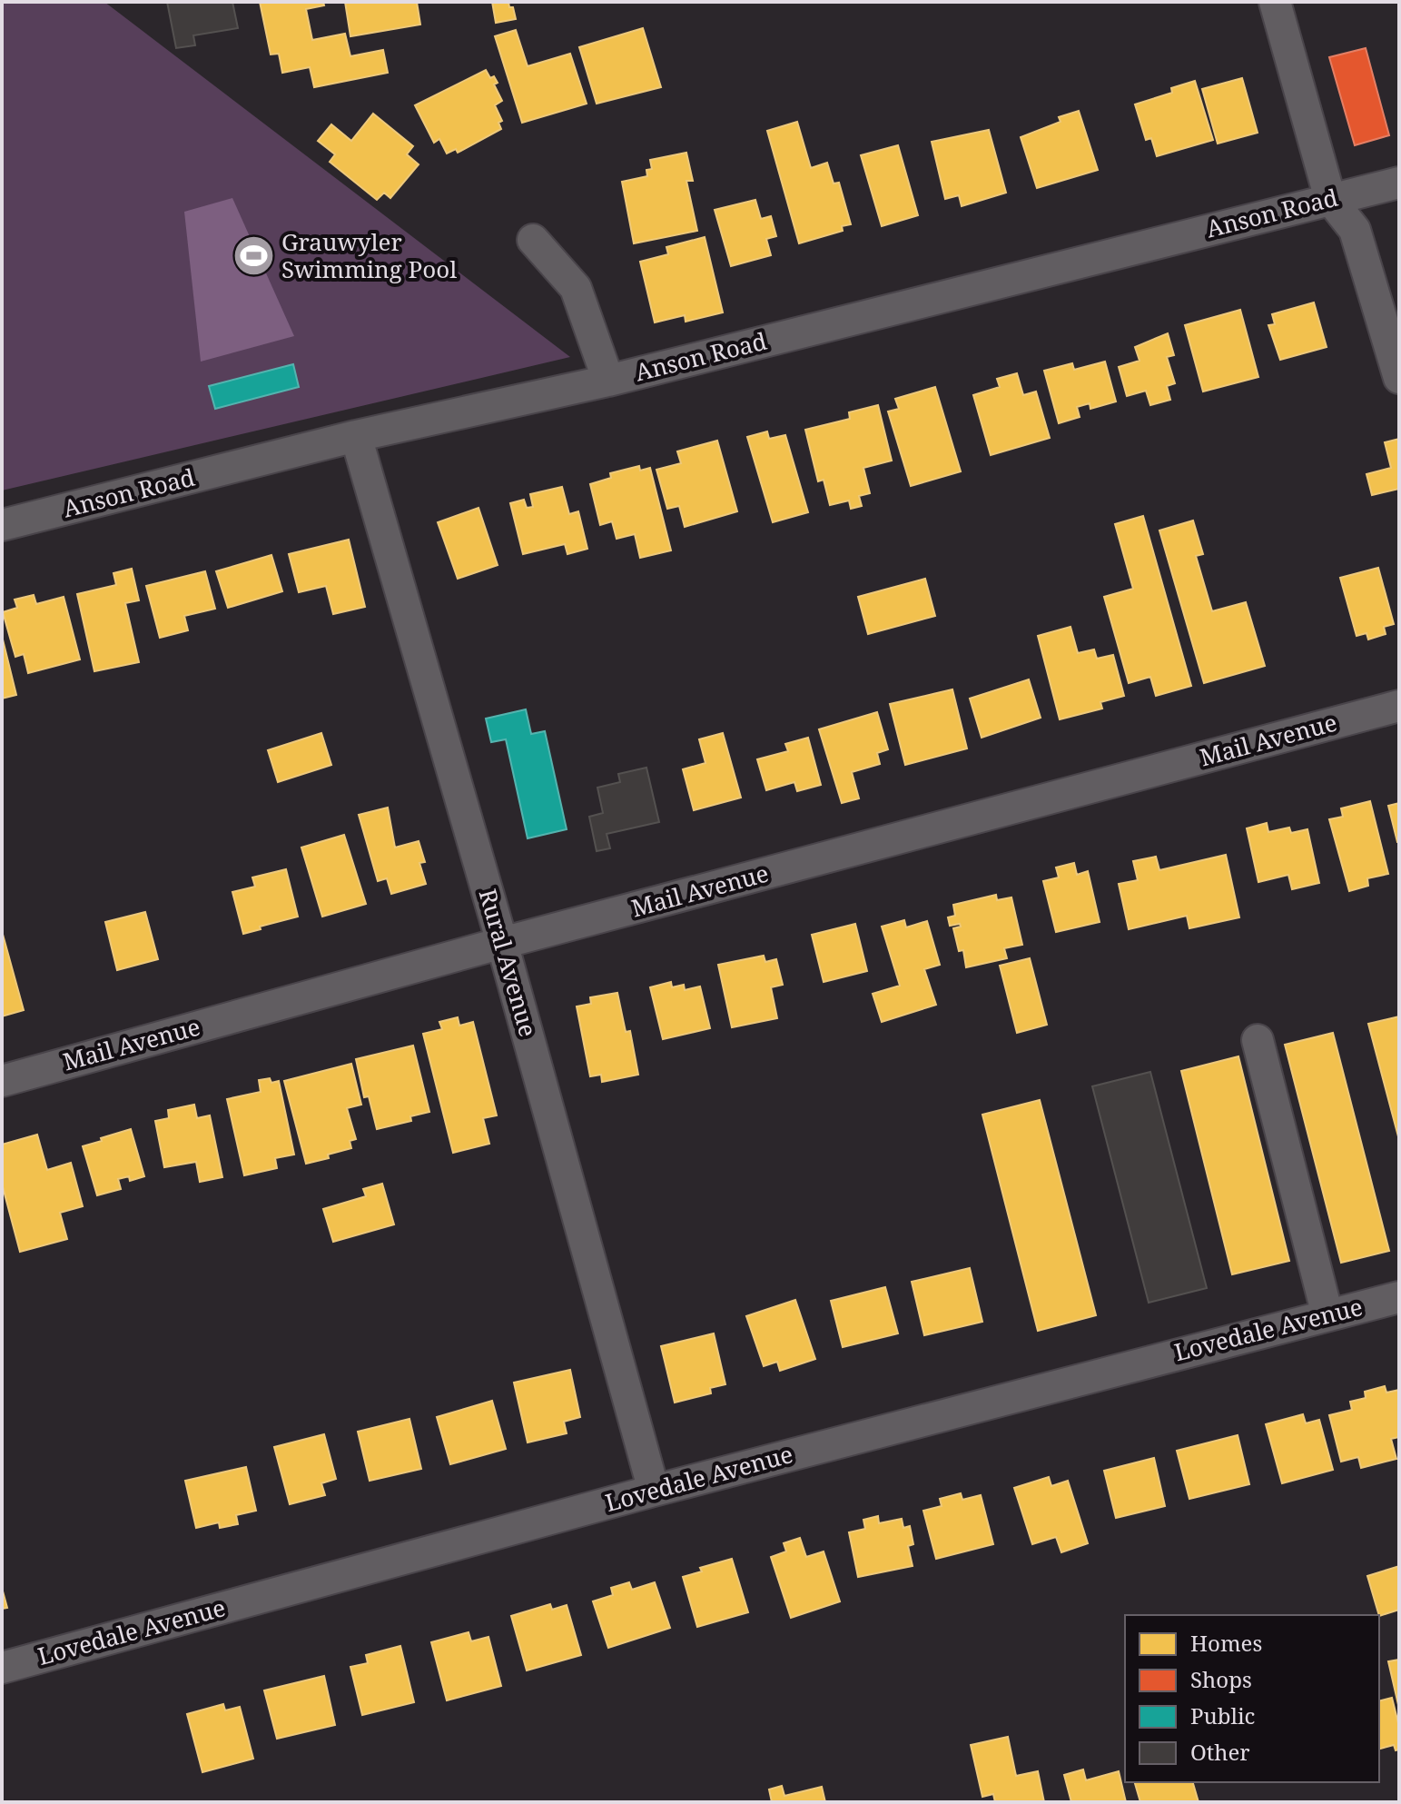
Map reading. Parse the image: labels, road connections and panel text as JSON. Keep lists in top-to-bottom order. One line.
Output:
{"streets":{"street":["Anson Road","Mail Avenue","Rural Avenue","Lovedale Avenue"]},"crossings":[["Anson Road","Rural Avenue"],["Mail Avenue","Rural Avenue"],["Rural Avenue","Lovedale Avenue"]],"places":{"sports":["Grauwyler Swimming Pool"]},"legend":["Homes","Shops","Public","Other"]}
